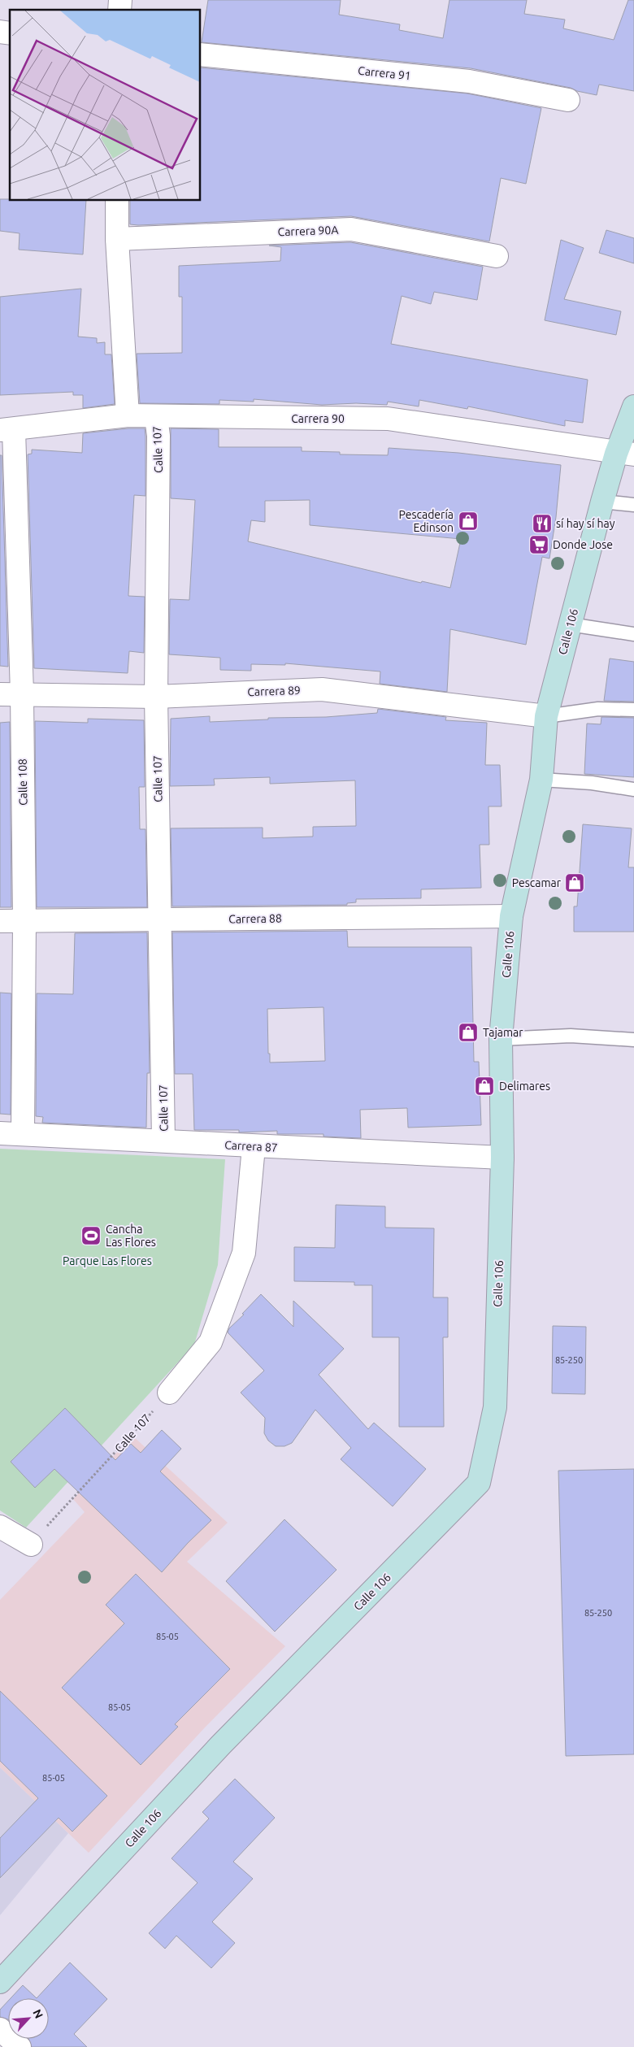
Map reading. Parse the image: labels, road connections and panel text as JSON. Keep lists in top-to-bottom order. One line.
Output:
{"streets":{"street":["Carrera 91","Carrera 90A","Carrera 90","Calle 107","Calle 106","Carrera 89","Calle 108","Carrera 88","Carrera 87"]},"crossings":[["Carrera 90","Calle 107"],["Carrera 90","Calle 106"],["Carrera 90","Calle 108"],["Calle 107","Carrera 89"],["Calle 107","Carrera 88"],["Calle 107","Carrera 87"],["Calle 106","Carrera 89"],["Calle 106","Carrera 88"],["Calle 106","Carrera 87"],["Carrera 89","Calle 108"],["Calle 108","Carrera 88"],["Calle 108","Carrera 87"]],"parks":["Parque Las Flores"],"places":{"shop":["Pescadería Edinson","Pescamar","Tajamar","Delimares"],"restaurant":["sí hay sí hay"],"supermarket":["Donde Jose"],"sports":["Cancha Las Flores"]},"house_numbers":["85-250","85-250","85-05","85-05","85-05"],"north":"top right"}
